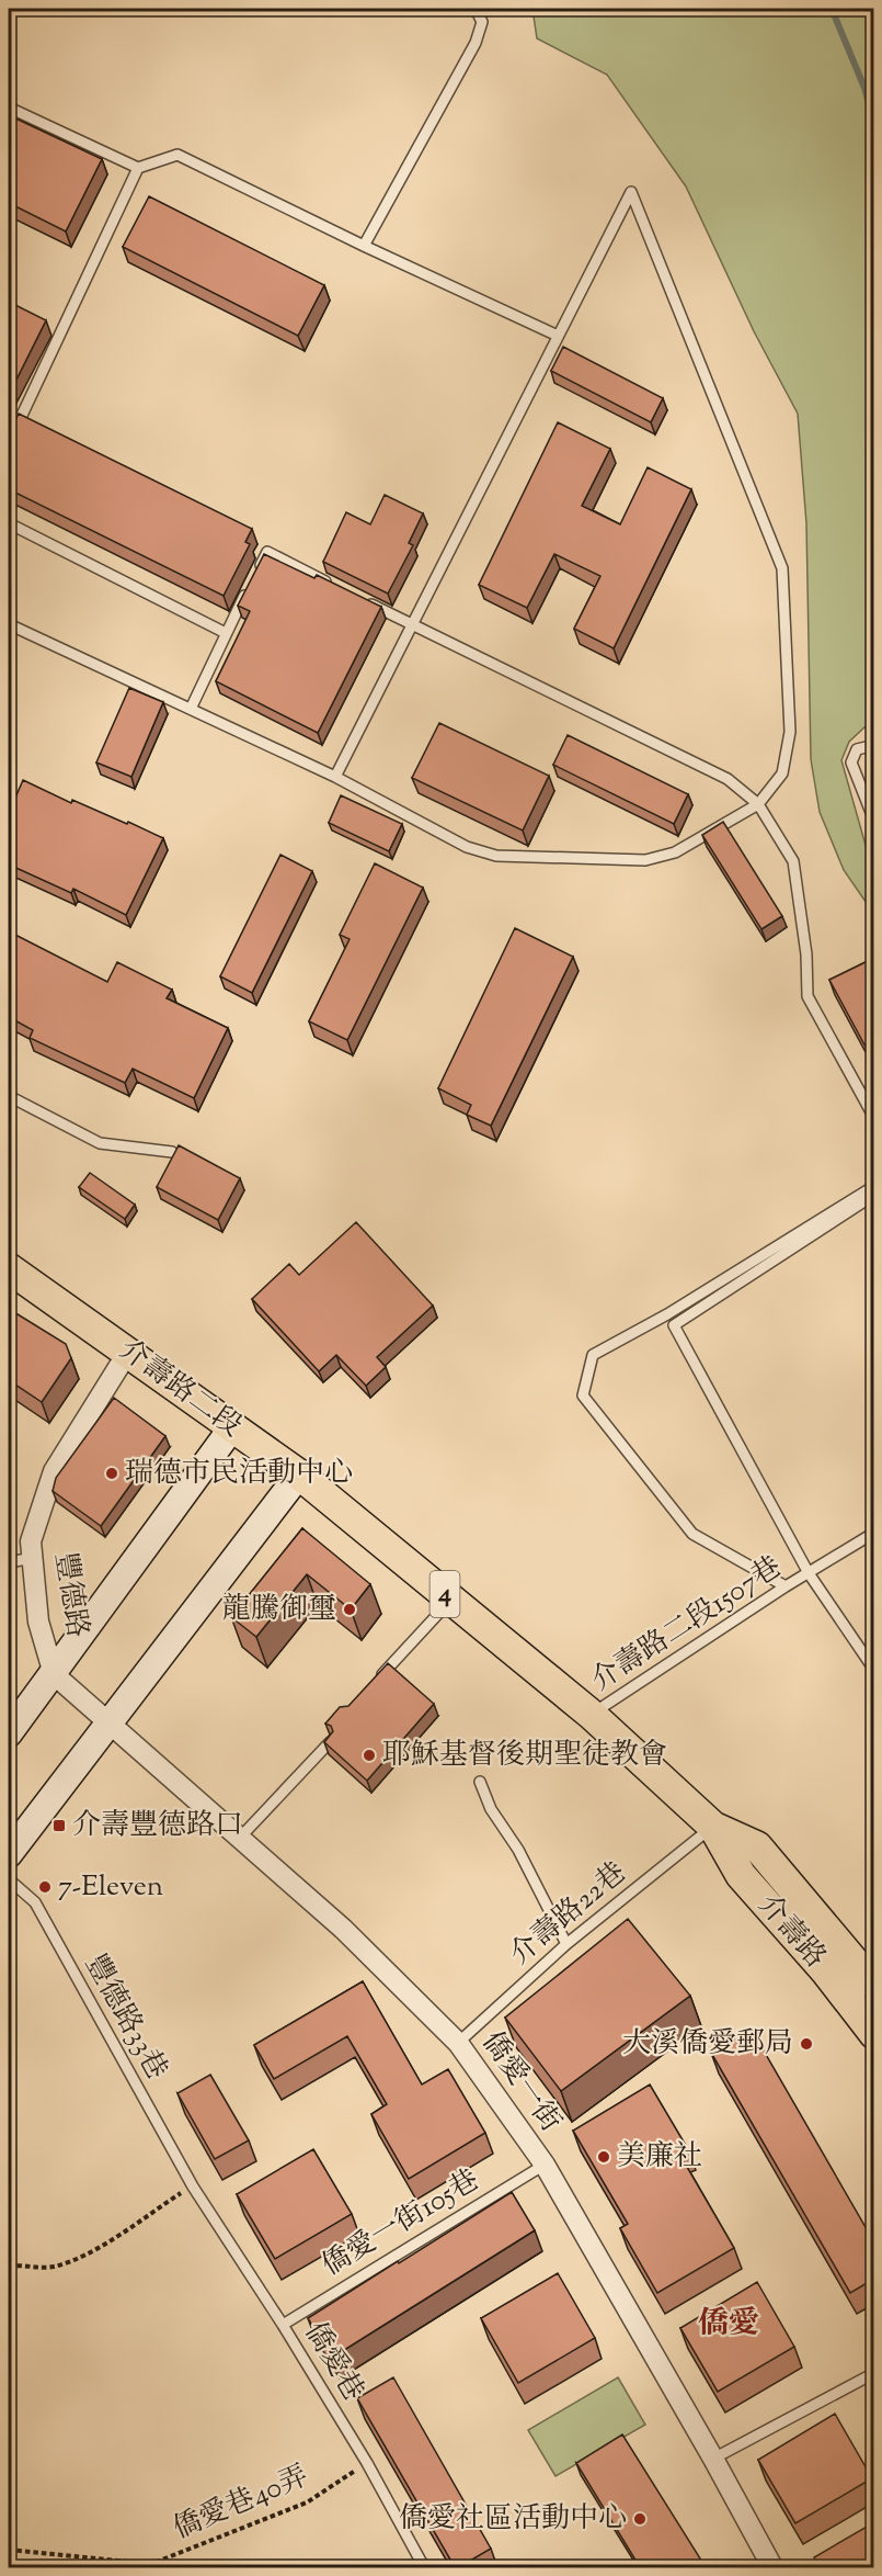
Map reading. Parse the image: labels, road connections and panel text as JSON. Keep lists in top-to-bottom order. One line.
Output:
{"streets":{"main road":["介壽路二段","4","豐德路","介壽路"],"street":["僑愛一街"],"lane":["介壽路二段1507巷","介壽路22巷","豐德路33巷","僑愛一街105巷","僑愛巷"],"path":["僑愛巷40弄"]},"crossings":[["介壽路二段","豐德路"],["介壽路二段","介壽路二段1507巷"],["介壽路二段","介壽路"],["豐德路","僑愛一街"],["介壽路二段1507巷","介壽路"],["介壽路22巷","介壽路"],["介壽路22巷","僑愛一街"],["豐德路33巷","僑愛巷"],["僑愛一街","僑愛一街105巷"],["僑愛一街105巷","僑愛巷"],["僑愛巷","僑愛巷40弄"]],"districts":["僑愛"],"places":{"other":["瑞德市民活動中心","龍騰御璽","耶穌基督後期聖徒教會","7-Eleven","大溪僑愛郵局","美廉社","僑愛社區活動中心"],"transit":["介壽豐德路口"]}}
